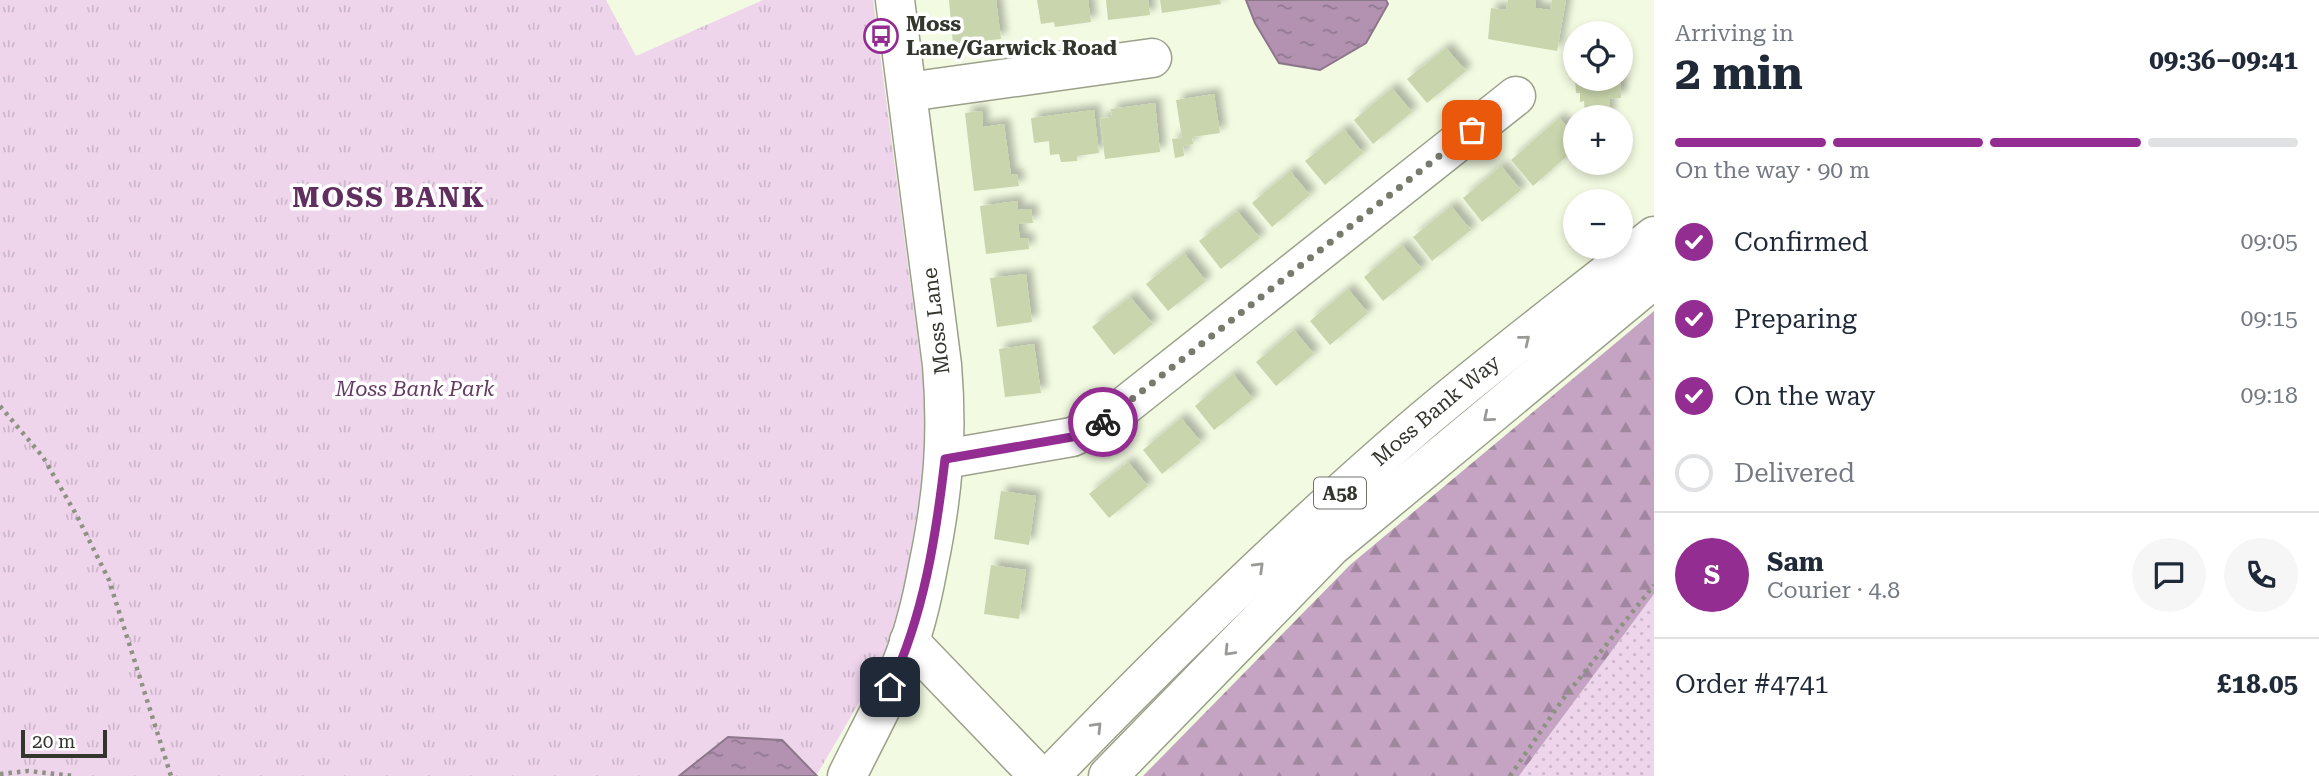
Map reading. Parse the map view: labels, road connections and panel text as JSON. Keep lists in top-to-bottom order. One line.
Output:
{"streets":{"main road":["Moss Lane","Moss Bank Way","A58"]},"districts":["MOSS BANK"],"parks":["Moss Bank Park"],"places":{"bus stop":["Moss Lane/Garwick Road"]},"scale_bar":"20 m","page":{"heading":["2 min","Arriving in","09:36–09:41"],"panel":["Sam","Courier · 4.8","Order #4741","£18.05"],"map_buttons":["+","−"],"bar":"On the way · 90 m","list":[["Confirmed","09:05"],["Preparing","09:15"],["On the way","09:18"],"Delivered"],"round":"S","scale":"20 m"}}
